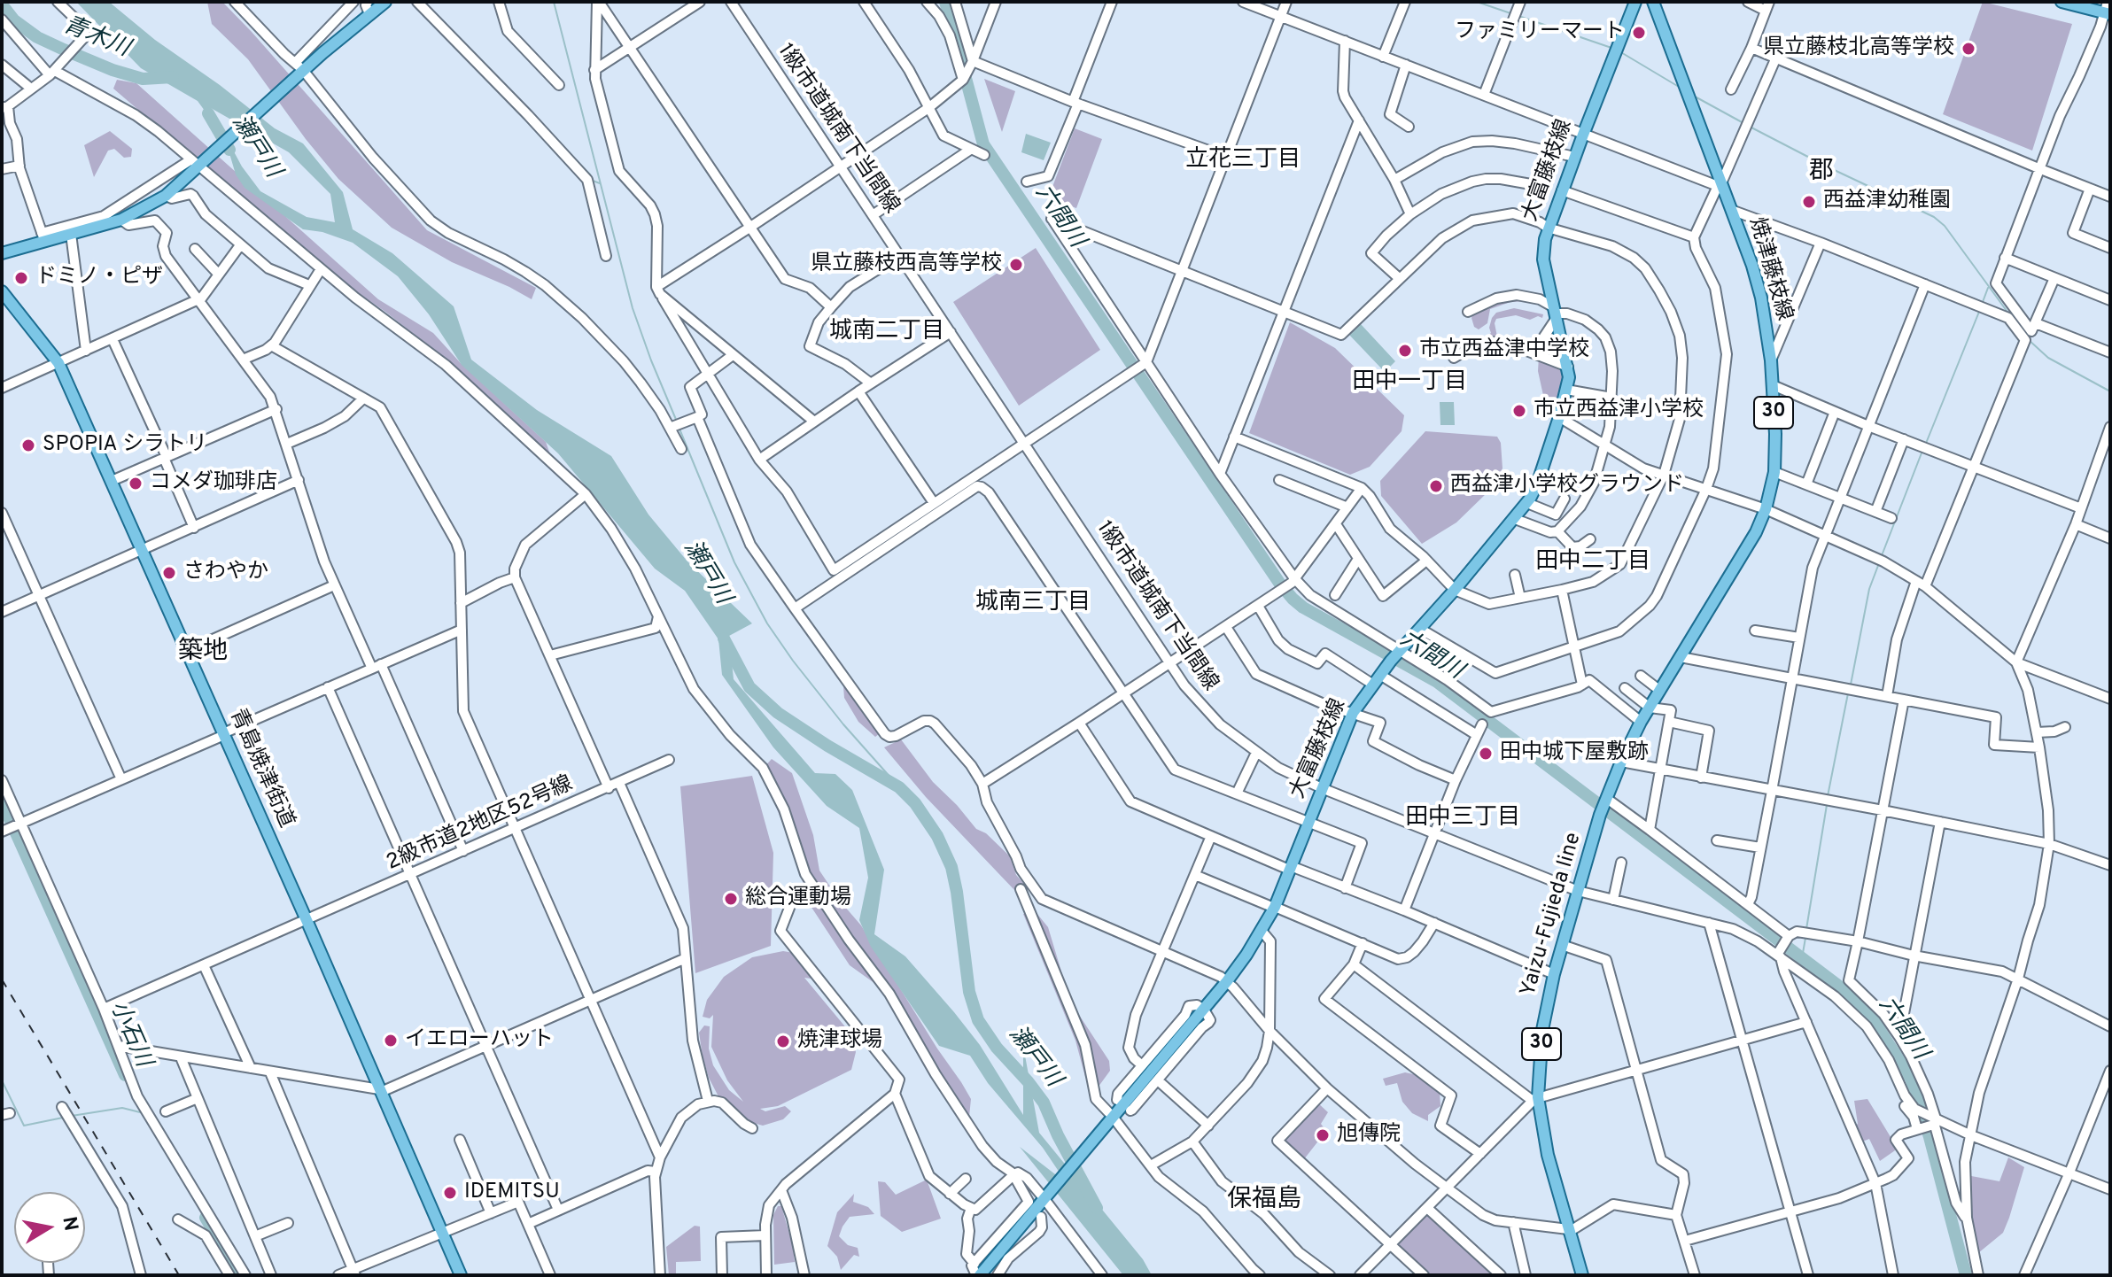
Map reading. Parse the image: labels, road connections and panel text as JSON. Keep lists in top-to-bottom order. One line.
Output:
{"streets":{"main road":["大富藤枝線","焼津藤枝線","30","青島焼津街道","Yaizu-Fujieda line"],"street":["1級市道城南下当間線","2級市道2地区52号線"]},"crossings":[["1級市道城南下当間線","大富藤枝線"],["1級市道城南下当間線","Yaizu-Fujieda line"],["焼津藤枝線","Yaizu-Fujieda line"],["青島焼津街道","2級市道2地区52号線"]],"districts":["立花三丁目","郡","城南二丁目","田中一丁目","田中二丁目","城南三丁目","築地","田中三丁目","保福島"],"water":["青木川","瀬戸川","六間川","小石川"],"places":["ファミリーマート","県立藤枝北高等学校","西益津幼稚園","県立藤枝西高等学校","ドミノ・ピザ","市立西益津中学校","市立西益津小学校","SPOPIA シラトリ","コメダ珈琲店","西益津小学校グラウンド","さわやか","田中城下屋敷跡","総合運動場","イエローハット","焼津球場","旭傳院","IDEMITSU"],"north":"right"}
